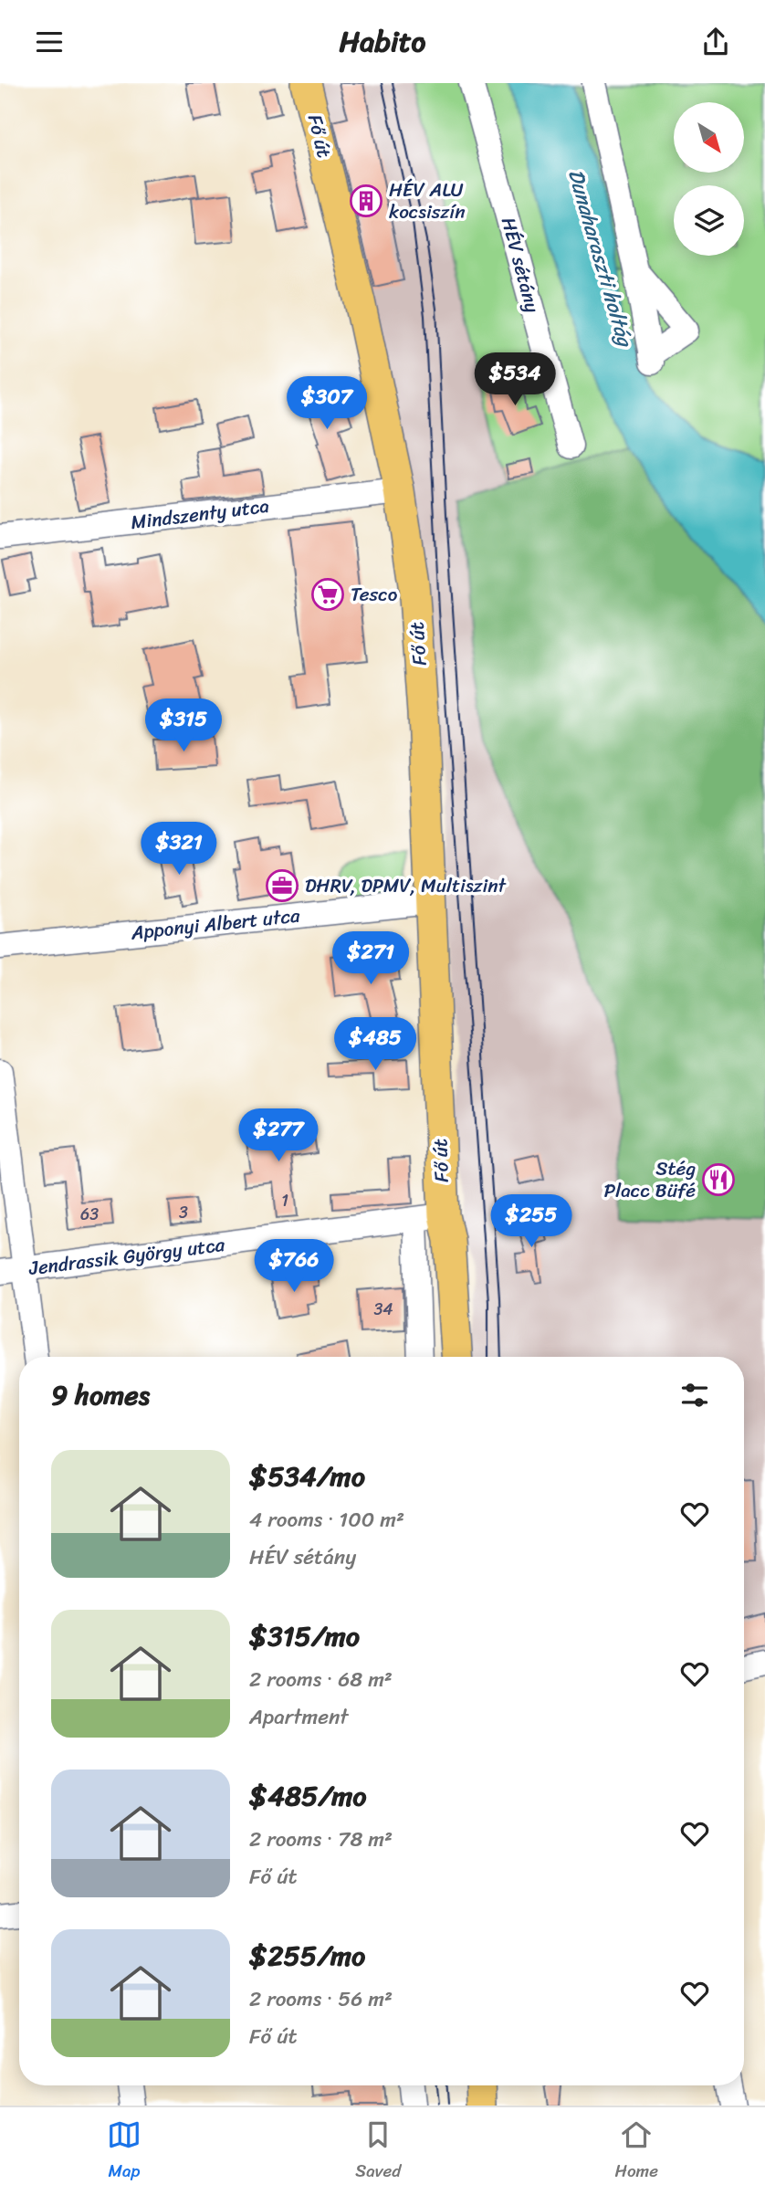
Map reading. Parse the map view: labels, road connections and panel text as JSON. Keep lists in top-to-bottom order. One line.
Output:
{"streets":{"main road":["Fő út"],"street":["HÉV sétány","Mindszenty utca","Apponyi Albert utca","Jendrassik György utca"]},"crossings":[["Fő út","Mindszenty utca"],["Fő út","Apponyi Albert utca"],["Fő út","Jendrassik György utca"]],"water":["Dunaharaszti holtág"],"places":{"building":["HÉV ALU kocsiszín"],"supermarket":["Tesco"],"office":["DHRV, DPMV, Multiszint"],"restaurant":["Stég Placc Büfé"]},"house_numbers":["1","3","63","34"],"north":"bottom right","page":{"header":"Habito","price":["$534","$307","$315","$321","$271","$485","$277","$255","$766"],"heading":"9 homes","list":[{"name":"$534/mo","note":"4 rooms · 100 m² · HÉV sétány"},{"name":"$315/mo","note":"2 rooms · 68 m² · Apartment"},{"name":"$485/mo","note":"2 rooms · 78 m² · Fő út"},{"name":"$255/mo","note":"2 rooms · 56 m² · Fő út"}],"tabs":["Map","Saved","Home"]}}
